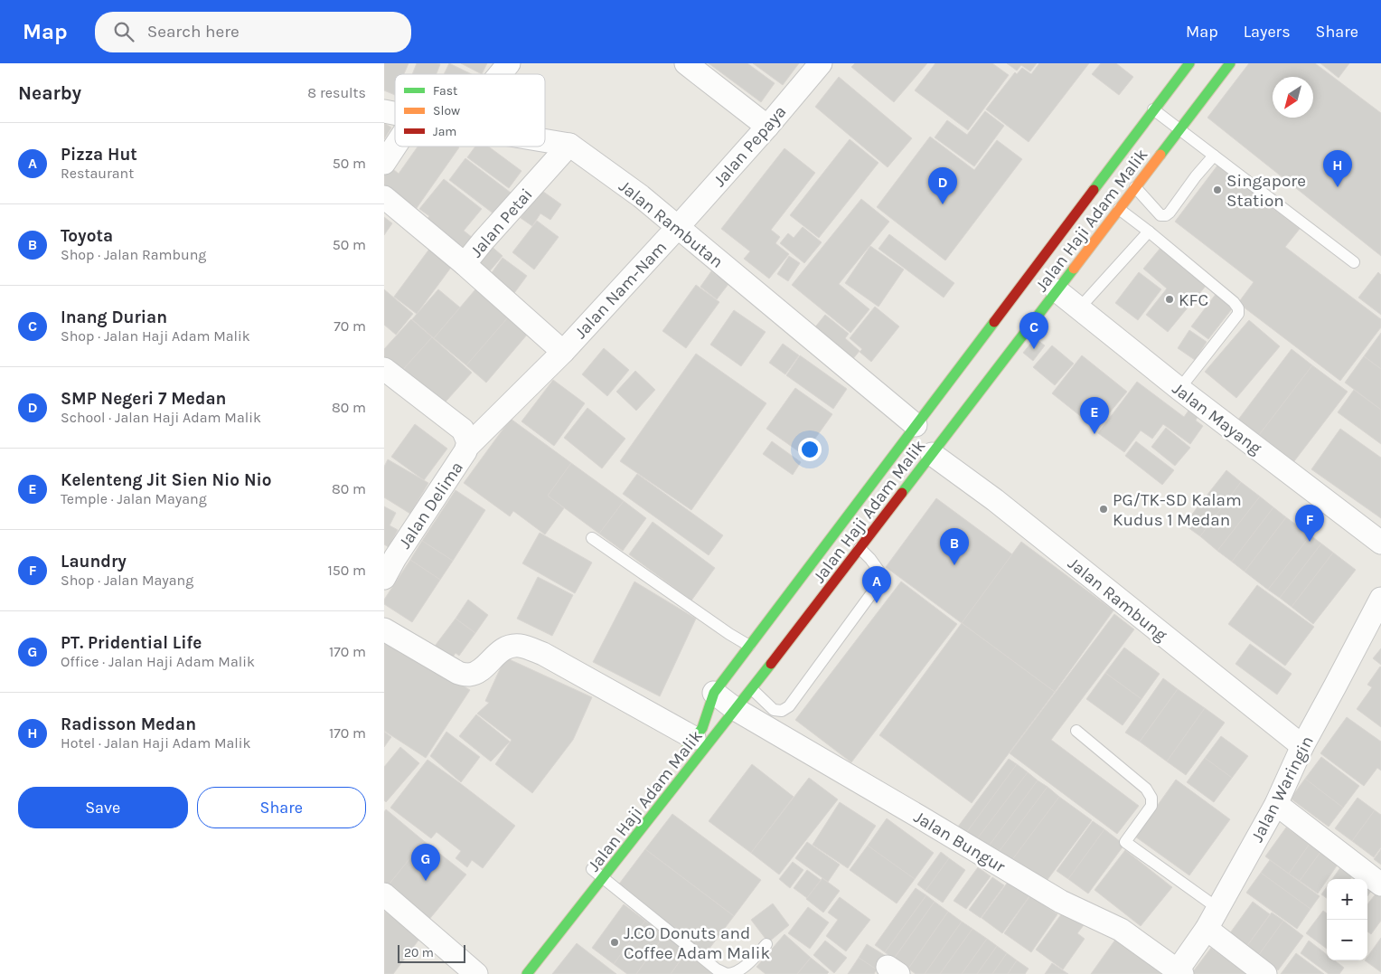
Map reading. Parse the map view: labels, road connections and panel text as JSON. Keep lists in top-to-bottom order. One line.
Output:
{"streets":{"main road":["Jalan Haji Adam Malik"],"street":["Jalan Pepaya","Jalan Petai","Jalan Rambutan","Jalan Nam-Nam","Jalan Mayang","Jalan Delima","Jalan Rambung","Jalan Waringin","Jalan Bungur"]},"crossings":[["Jalan Pepaya","Jalan Rambutan"],["Jalan Pepaya","Jalan Nam-Nam"],["Jalan Haji Adam Malik","Jalan Rambutan"],["Jalan Haji Adam Malik","Jalan Mayang"],["Jalan Haji Adam Malik","Jalan Rambung"],["Jalan Haji Adam Malik","Jalan Bungur"],["Jalan Petai","Jalan Rambutan"],["Jalan Petai","Jalan Nam-Nam"],["Jalan Rambutan","Jalan Nam-Nam"],["Jalan Nam-Nam","Jalan Delima"],["Jalan Rambung","Jalan Waringin"],["Jalan Waringin","Jalan Bungur"]],"places":["Singapore Station","KFC","PG/TK-SD Kalam Kudus 1 Medan","J.CO Donuts and Coffee Adam Malik"],"legend":["Fast","Slow","Jam"],"scale_bar":"20 m","north":"bottom left","page":{"header":"Map","search":"Search here","nav":["Map","Layers","Share"],"heading":["Nearby","8 results"],"list":[{"mark":"A","name":"Pizza Hut","note":"Restaurant","value":"50 m"},{"mark":"B","name":"Toyota","note":"Shop · Jalan Rambung","value":"50 m"},{"mark":"C","name":"Inang Durian","note":"Shop · Jalan Haji Adam Malik","value":"70 m"},{"mark":"D","name":"SMP Negeri 7 Medan","note":"School · Jalan Haji Adam Malik","value":"80 m"},{"mark":"E","name":"Kelenteng Jit Sien Nio Nio","note":"Temple · Jalan Mayang","value":"80 m"},{"mark":"F","name":"Laundry","note":"Shop · Jalan Mayang","value":"150 m"},{"mark":"G","name":"PT. Pridential Life","note":"Office · Jalan Haji Adam Malik","value":"170 m"},{"mark":"H","name":"Radisson Medan","note":"Hotel · Jalan Haji Adam Malik","value":"170 m"}],"pins":["H","D","C","E","F","B","A","G"],"buttons":["Save","Share"],"map_buttons":["+","−"],"scale":"20 m"}}
